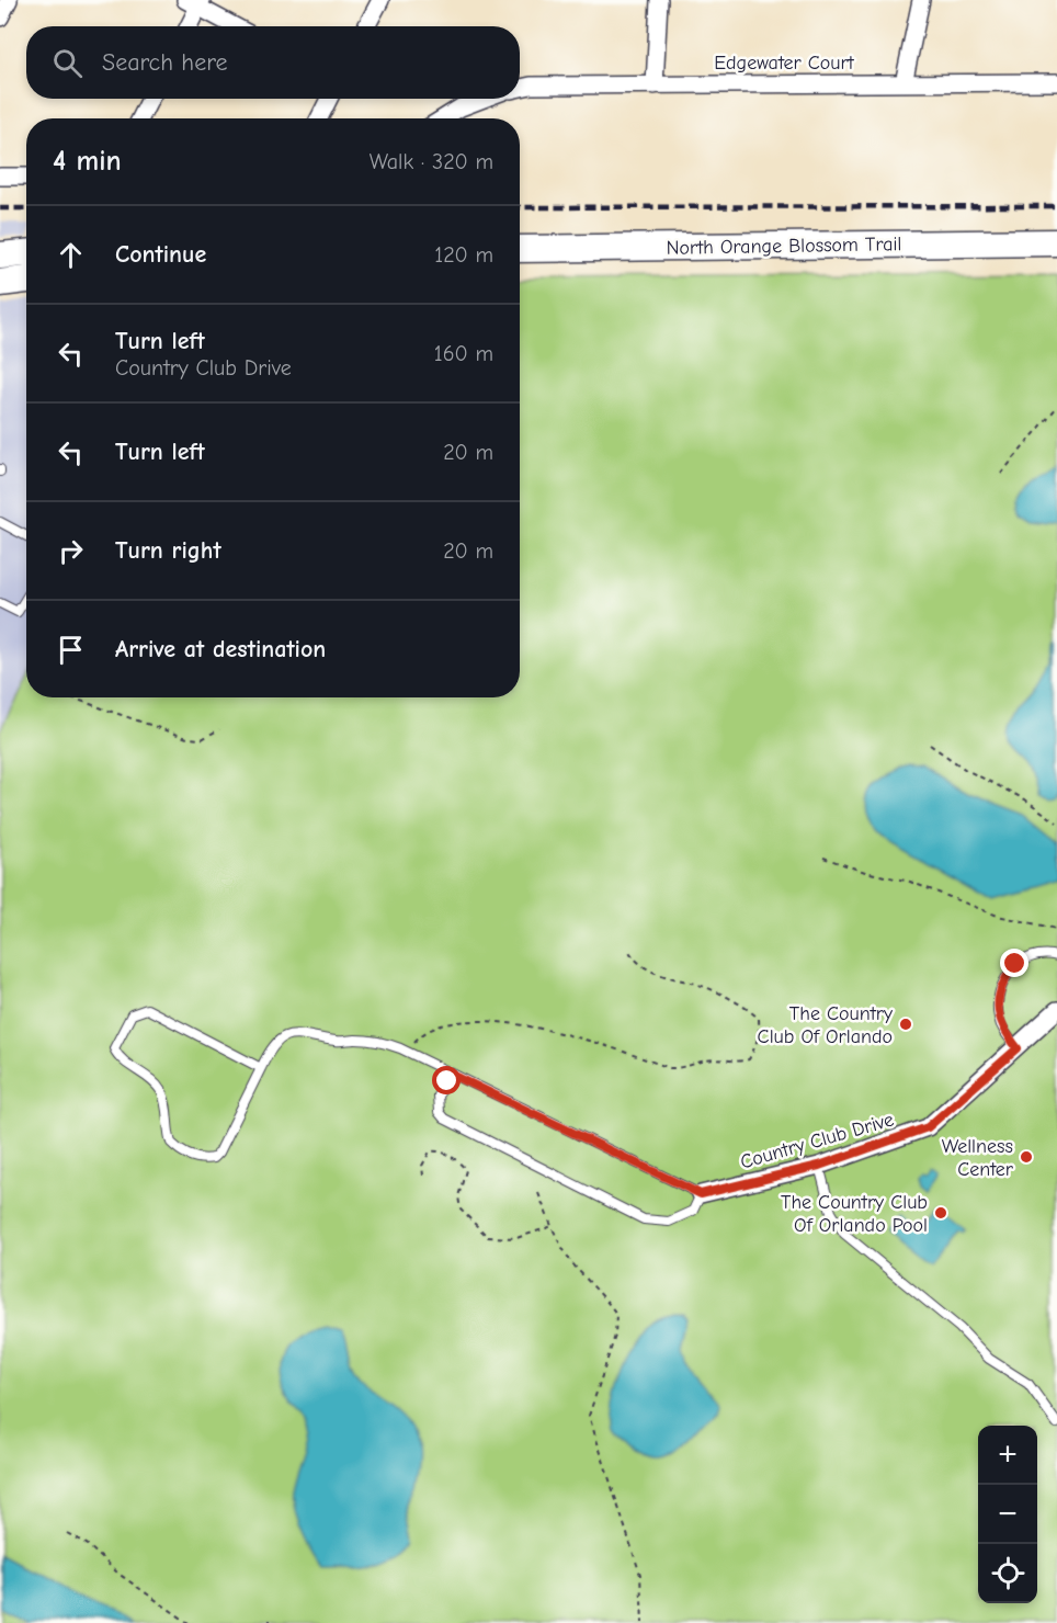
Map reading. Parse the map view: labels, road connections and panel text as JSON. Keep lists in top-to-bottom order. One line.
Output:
{"streets":{"main road":["North Orange Blossom Trail"],"street":["Edgewater Court","Country Club Drive"]},"places":["The Country Club Of Orlando","Wellness Center","The Country Club Of Orlando Pool"],"page":{"search":"Search here","heading":["4 min","Walk · 320 m"],"list":[["Continue","120 m"],["Turn left","Country Club Drive","160 m"],["Turn left","20 m"],["Turn right","20 m"],"Arrive at destination"],"map_buttons":["+","−"]}}
